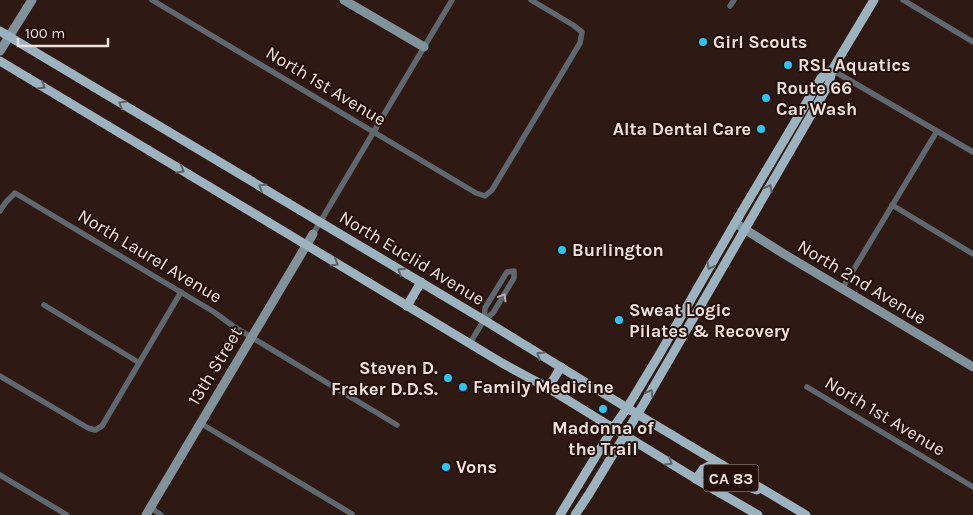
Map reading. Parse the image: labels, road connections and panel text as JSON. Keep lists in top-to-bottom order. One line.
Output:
{"streets":{"main road":["North Euclid Avenue","CA 83"],"street":["North 1st Avenue","North Laurel Avenue","North 2nd Avenue","13th Street"]},"crossings":[["North Laurel Avenue","13th Street"],["North Euclid Avenue","CA 83"]],"places":["Girl Scouts","RSL Aquatics","Route 66 Car Wash","Alta Dental Care","Burlington","Sweat Logic Pilates & Recovery","Steven D. Fraker D.D.S.","Family Medicine","Madonna of the Trail","Vons"],"scale_bar":"100 m"}
